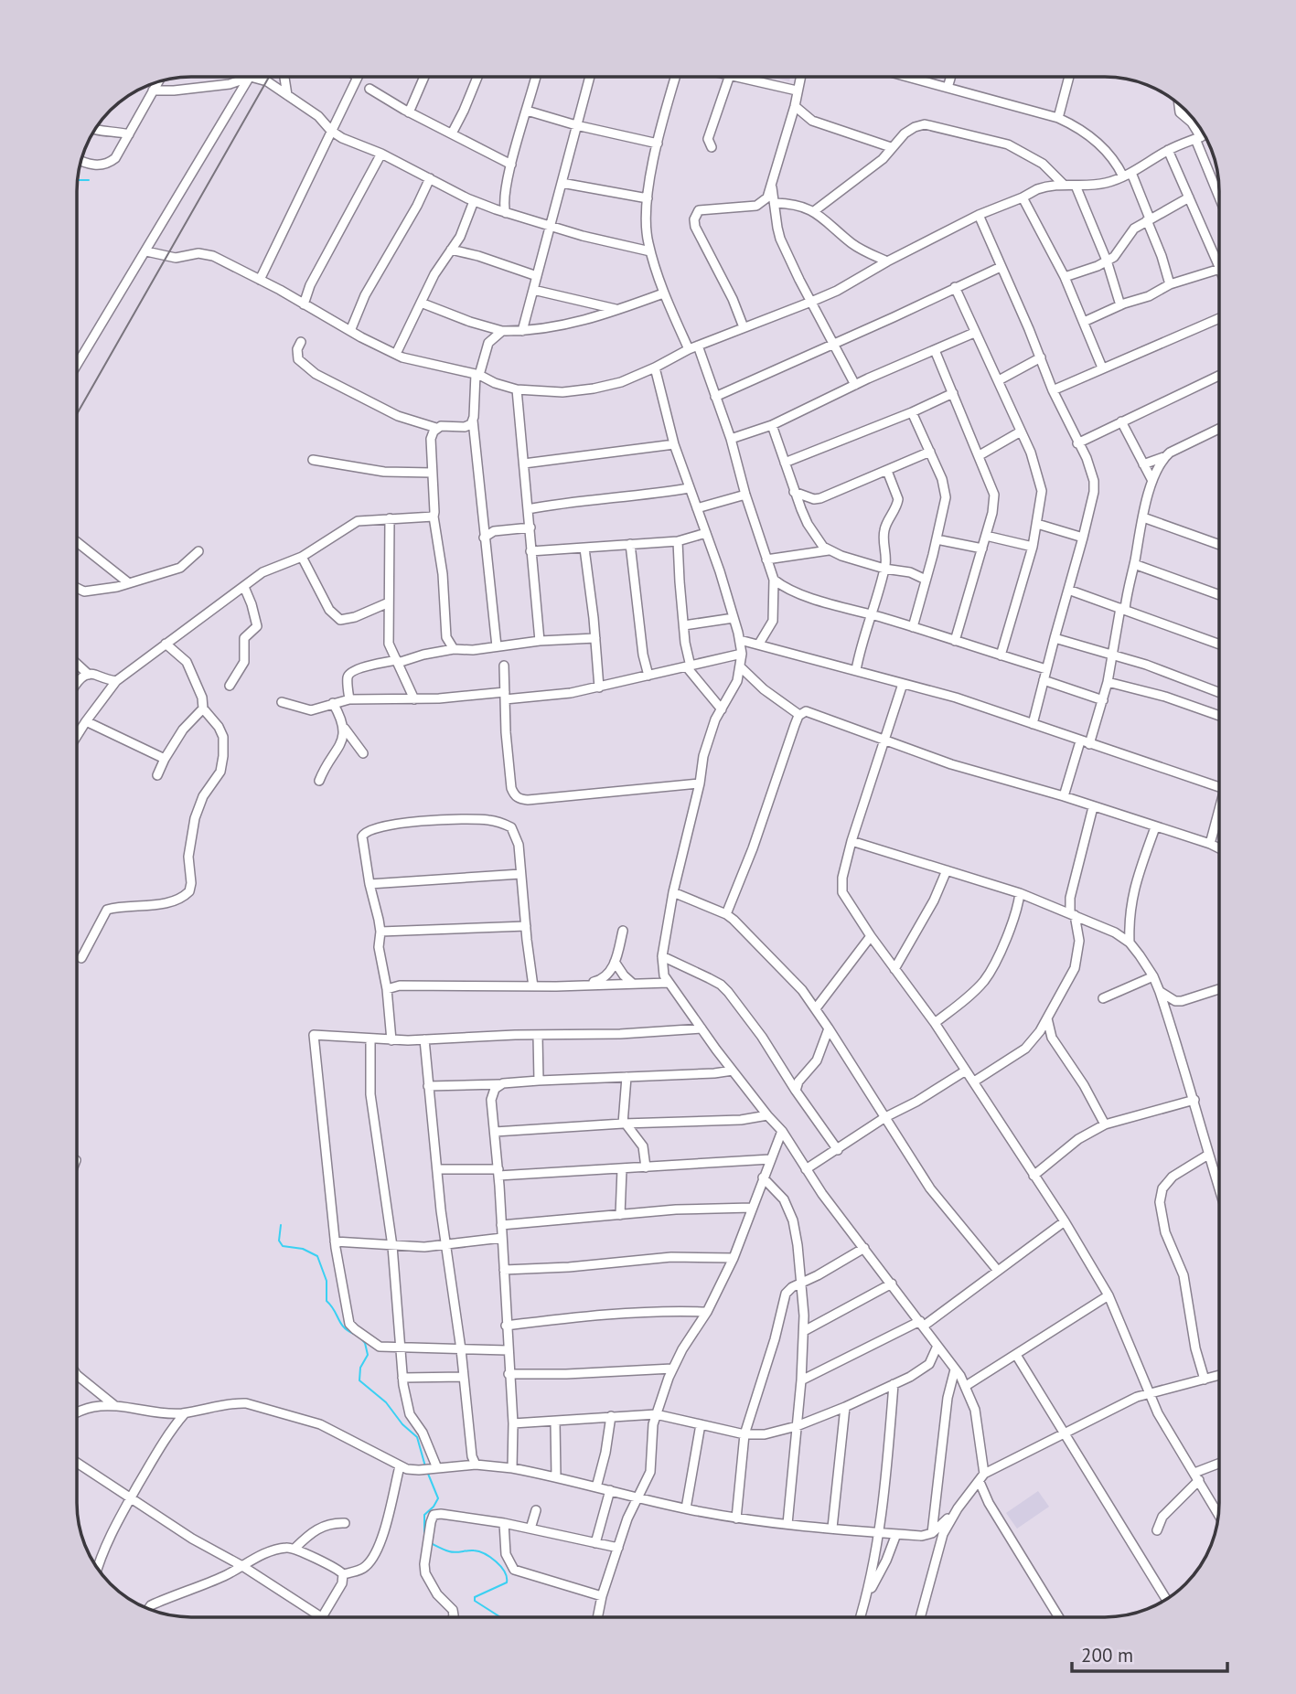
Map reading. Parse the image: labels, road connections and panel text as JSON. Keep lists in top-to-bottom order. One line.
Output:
{"scale_bar":"200 m"}
